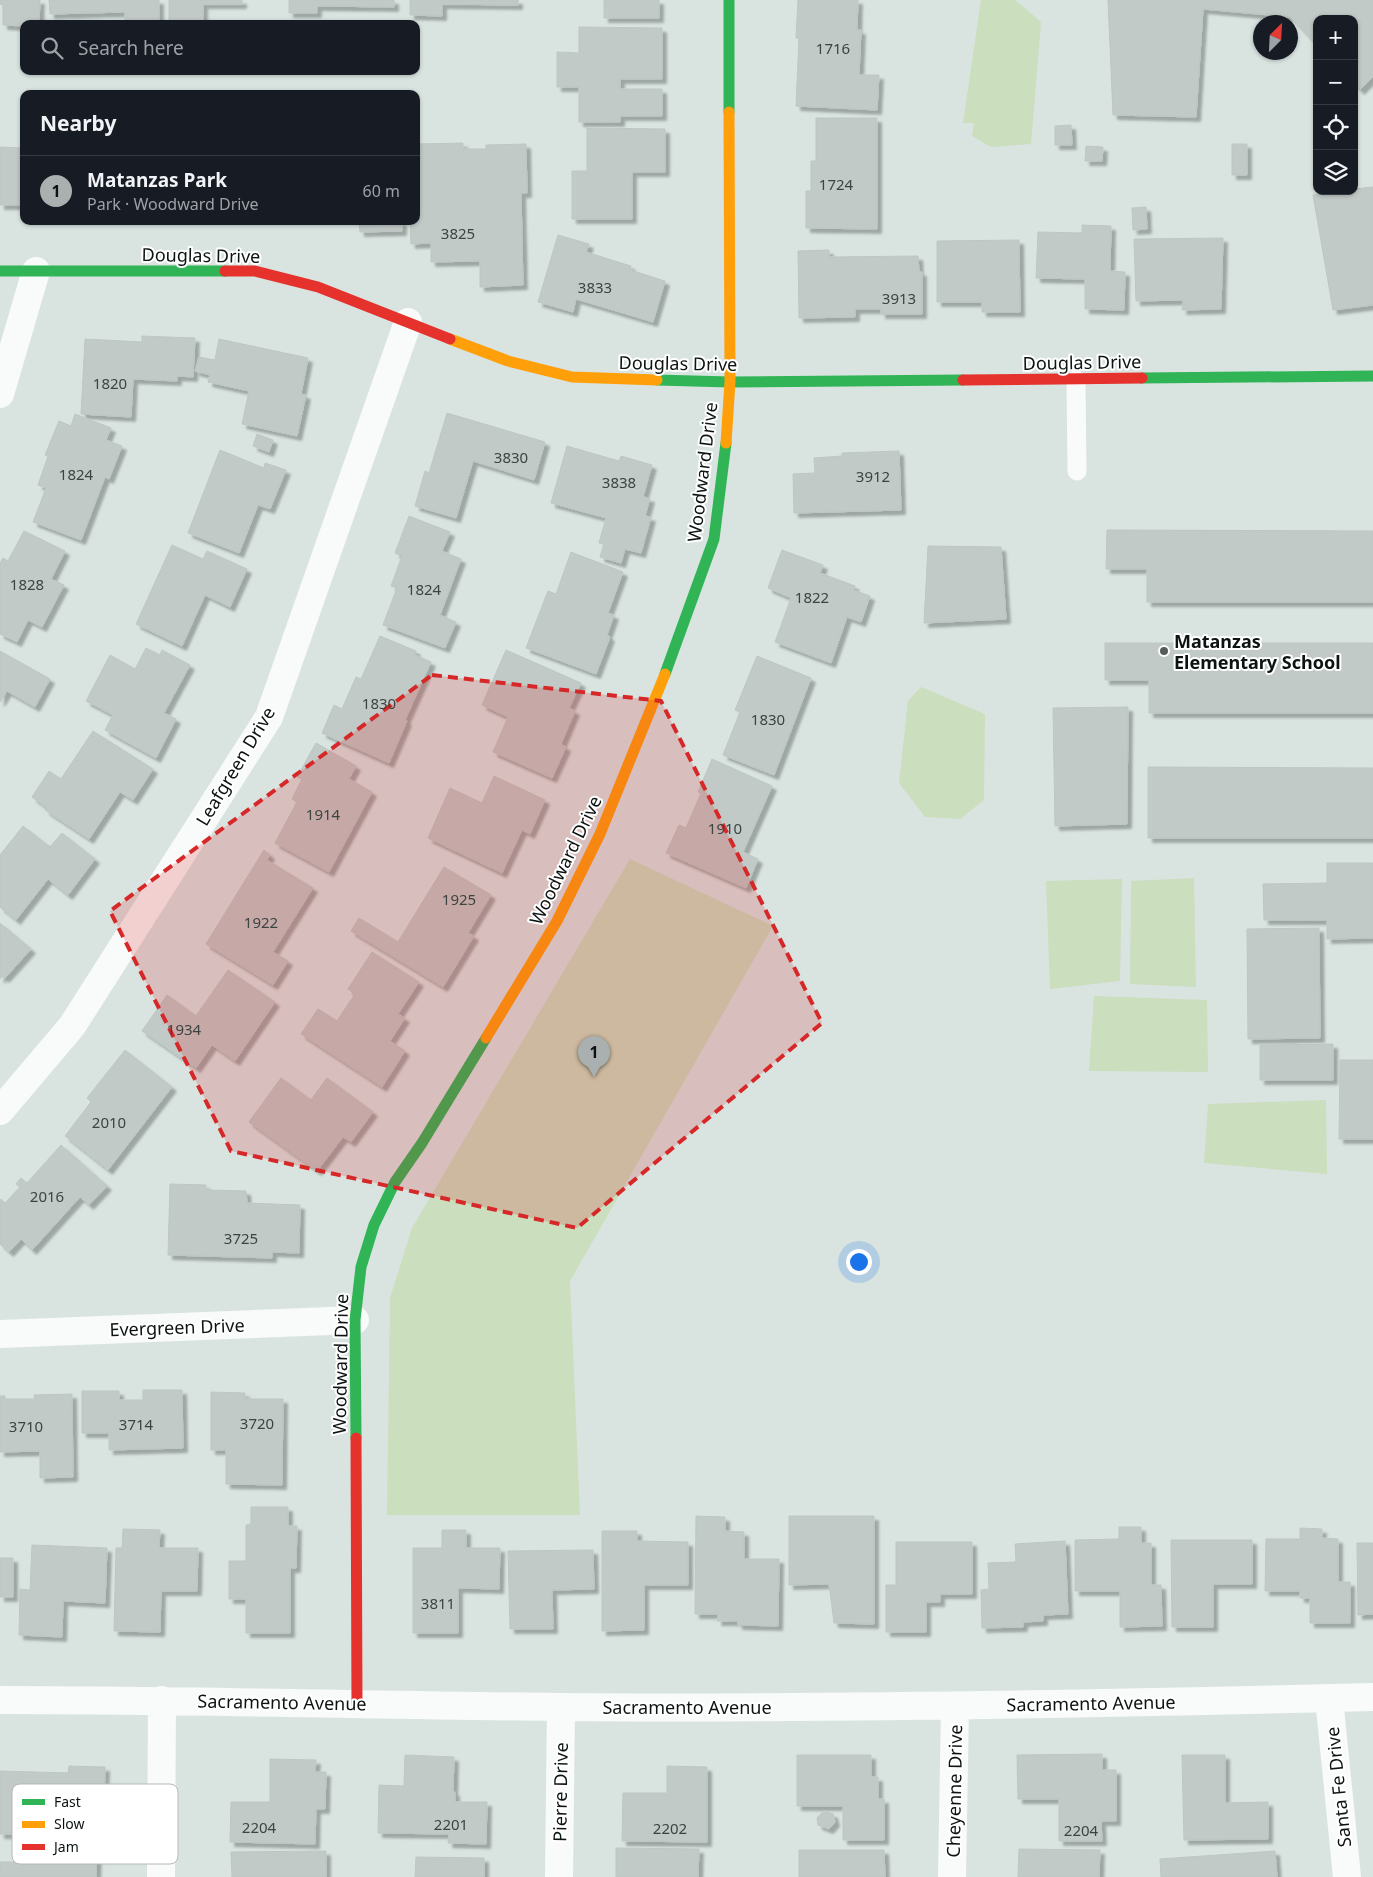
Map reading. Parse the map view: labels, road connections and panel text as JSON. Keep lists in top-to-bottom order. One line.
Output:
{"streets":{"street":["Douglas Drive","Woodward Drive","Leafgreen Drive","Evergreen Drive","Sacramento Avenue","Santa Fe Drive","Cheyenne Drive","Pierre Drive"]},"crossings":[["Douglas Drive","Woodward Drive"],["Douglas Drive","Leafgreen Drive"],["Woodward Drive","Evergreen Drive"],["Woodward Drive","Sacramento Avenue"],["Sacramento Avenue","Santa Fe Drive"],["Sacramento Avenue","Cheyenne Drive"],["Sacramento Avenue","Pierre Drive"]],"places":["Matanzas Elementary School"],"house_numbers":["1716","1724","3825","3833","3913","1820","3830","1824","3912","3838","1828","1824","1822","1830","1830","1914","1910","1925","1922","1934","2010","2016","3725","3720","3714","3710","3811","2201","2204","2202","2204"],"legend":["Fast","Slow","Jam"],"north":"top right","page":{"map_buttons":["+","−"],"search":"Search here","heading":"Nearby","list":[{"mark":"1","name":"Matanzas Park","note":"Park · Woodward Drive","value":"60 m"}],"pins":"1"}}
